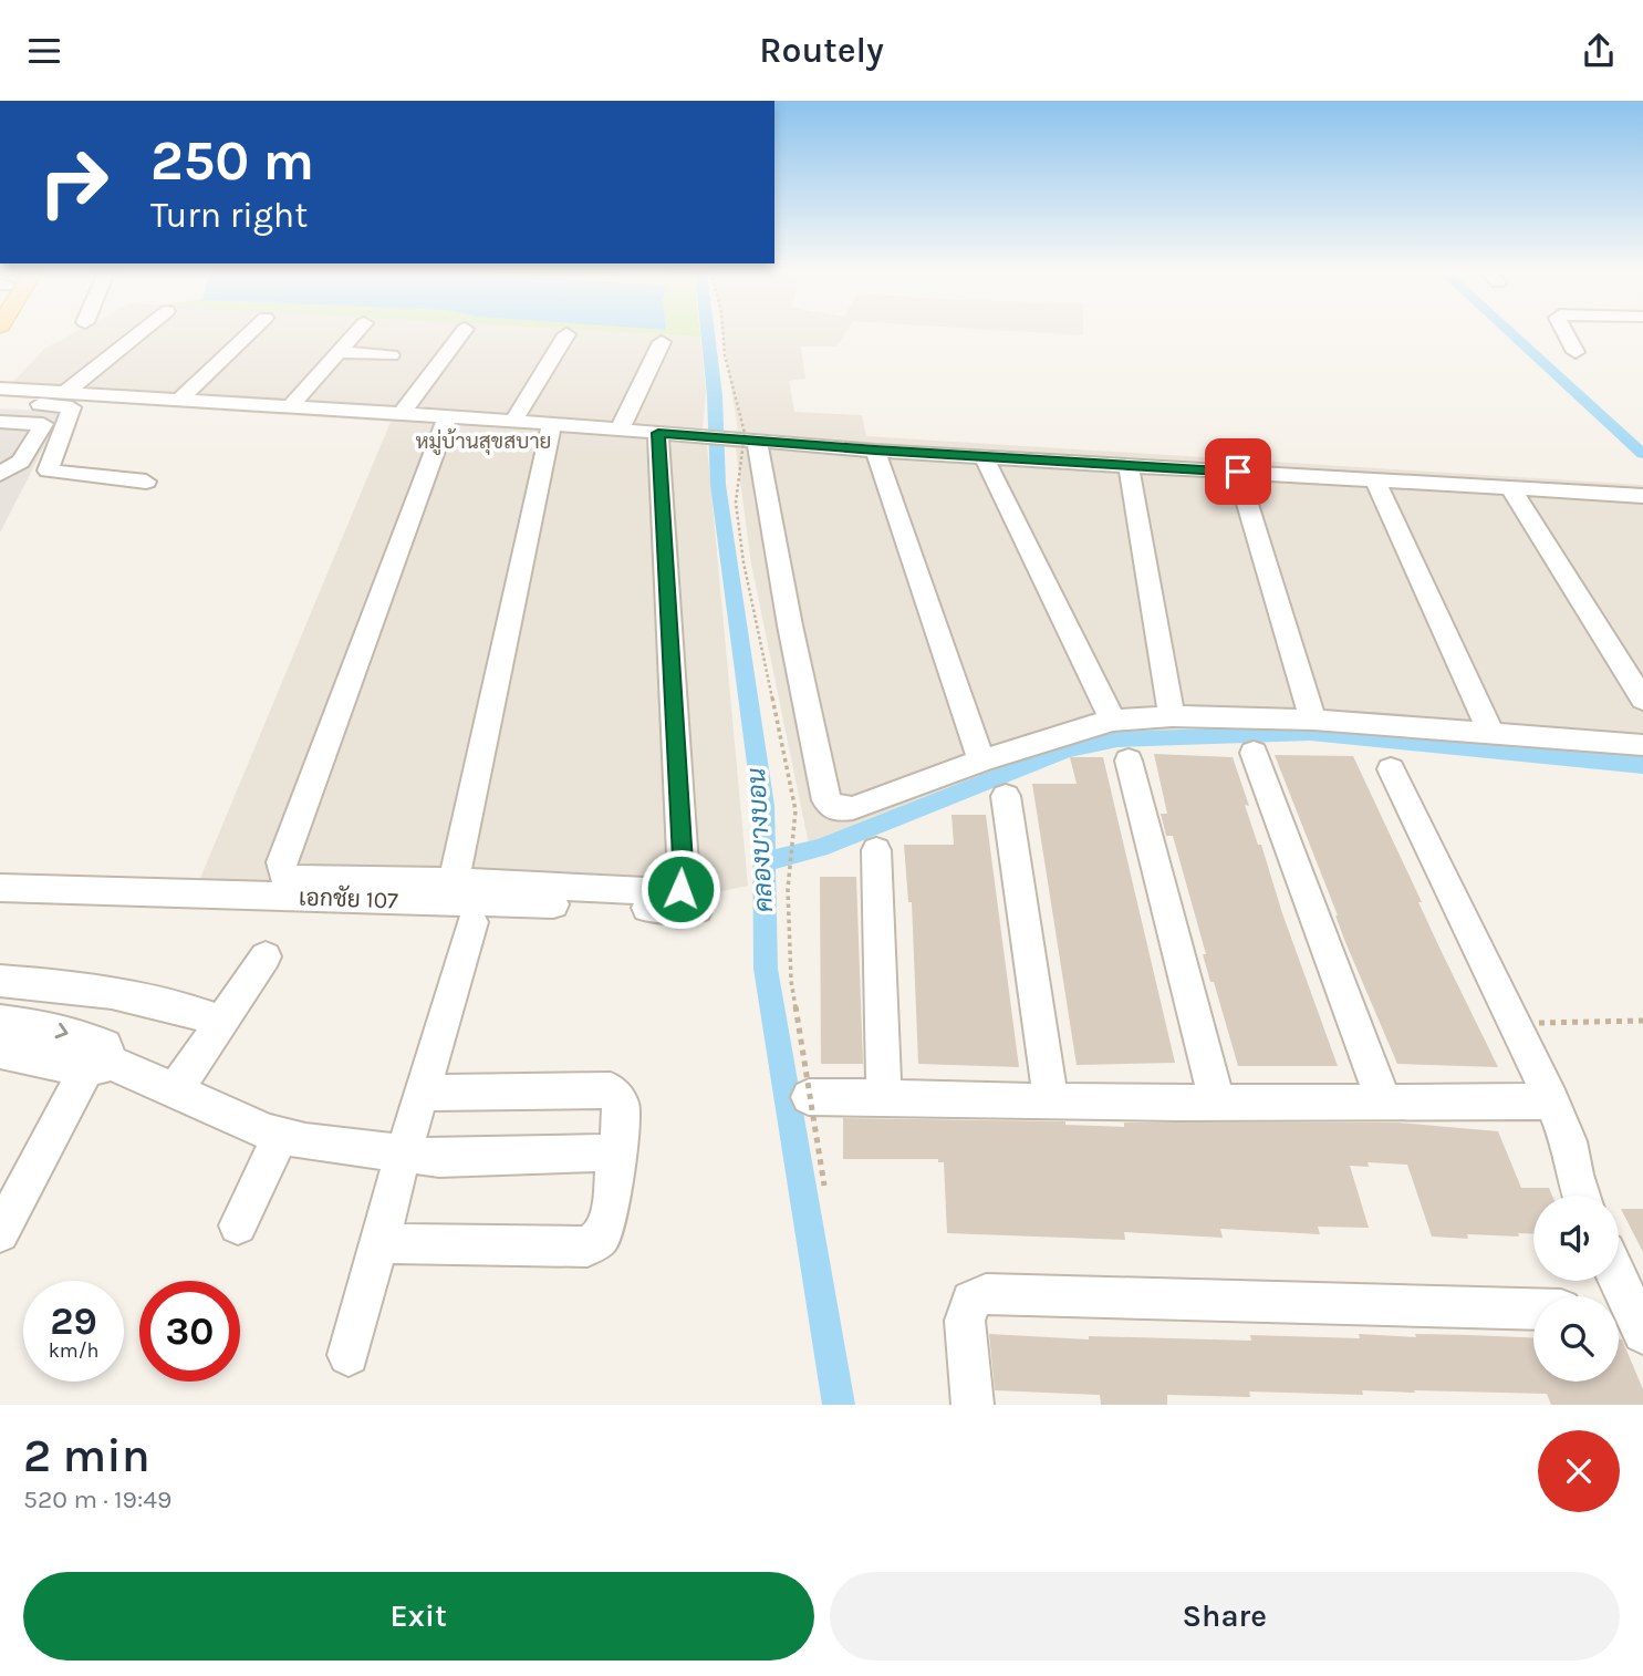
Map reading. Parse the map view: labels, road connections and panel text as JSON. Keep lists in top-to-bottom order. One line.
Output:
{"streets":{"street":["เอกชัย 107"]},"districts":["หมู่บ้านสุขสบาย"],"water":["คลองบางบอน"],"page":{"header":"Routely","turn":["250 m","Turn right"],"speed":"29 km/h","limit":"30","heading":["2 min","520 m · 19:49"],"buttons":["Exit","Share"]}}
